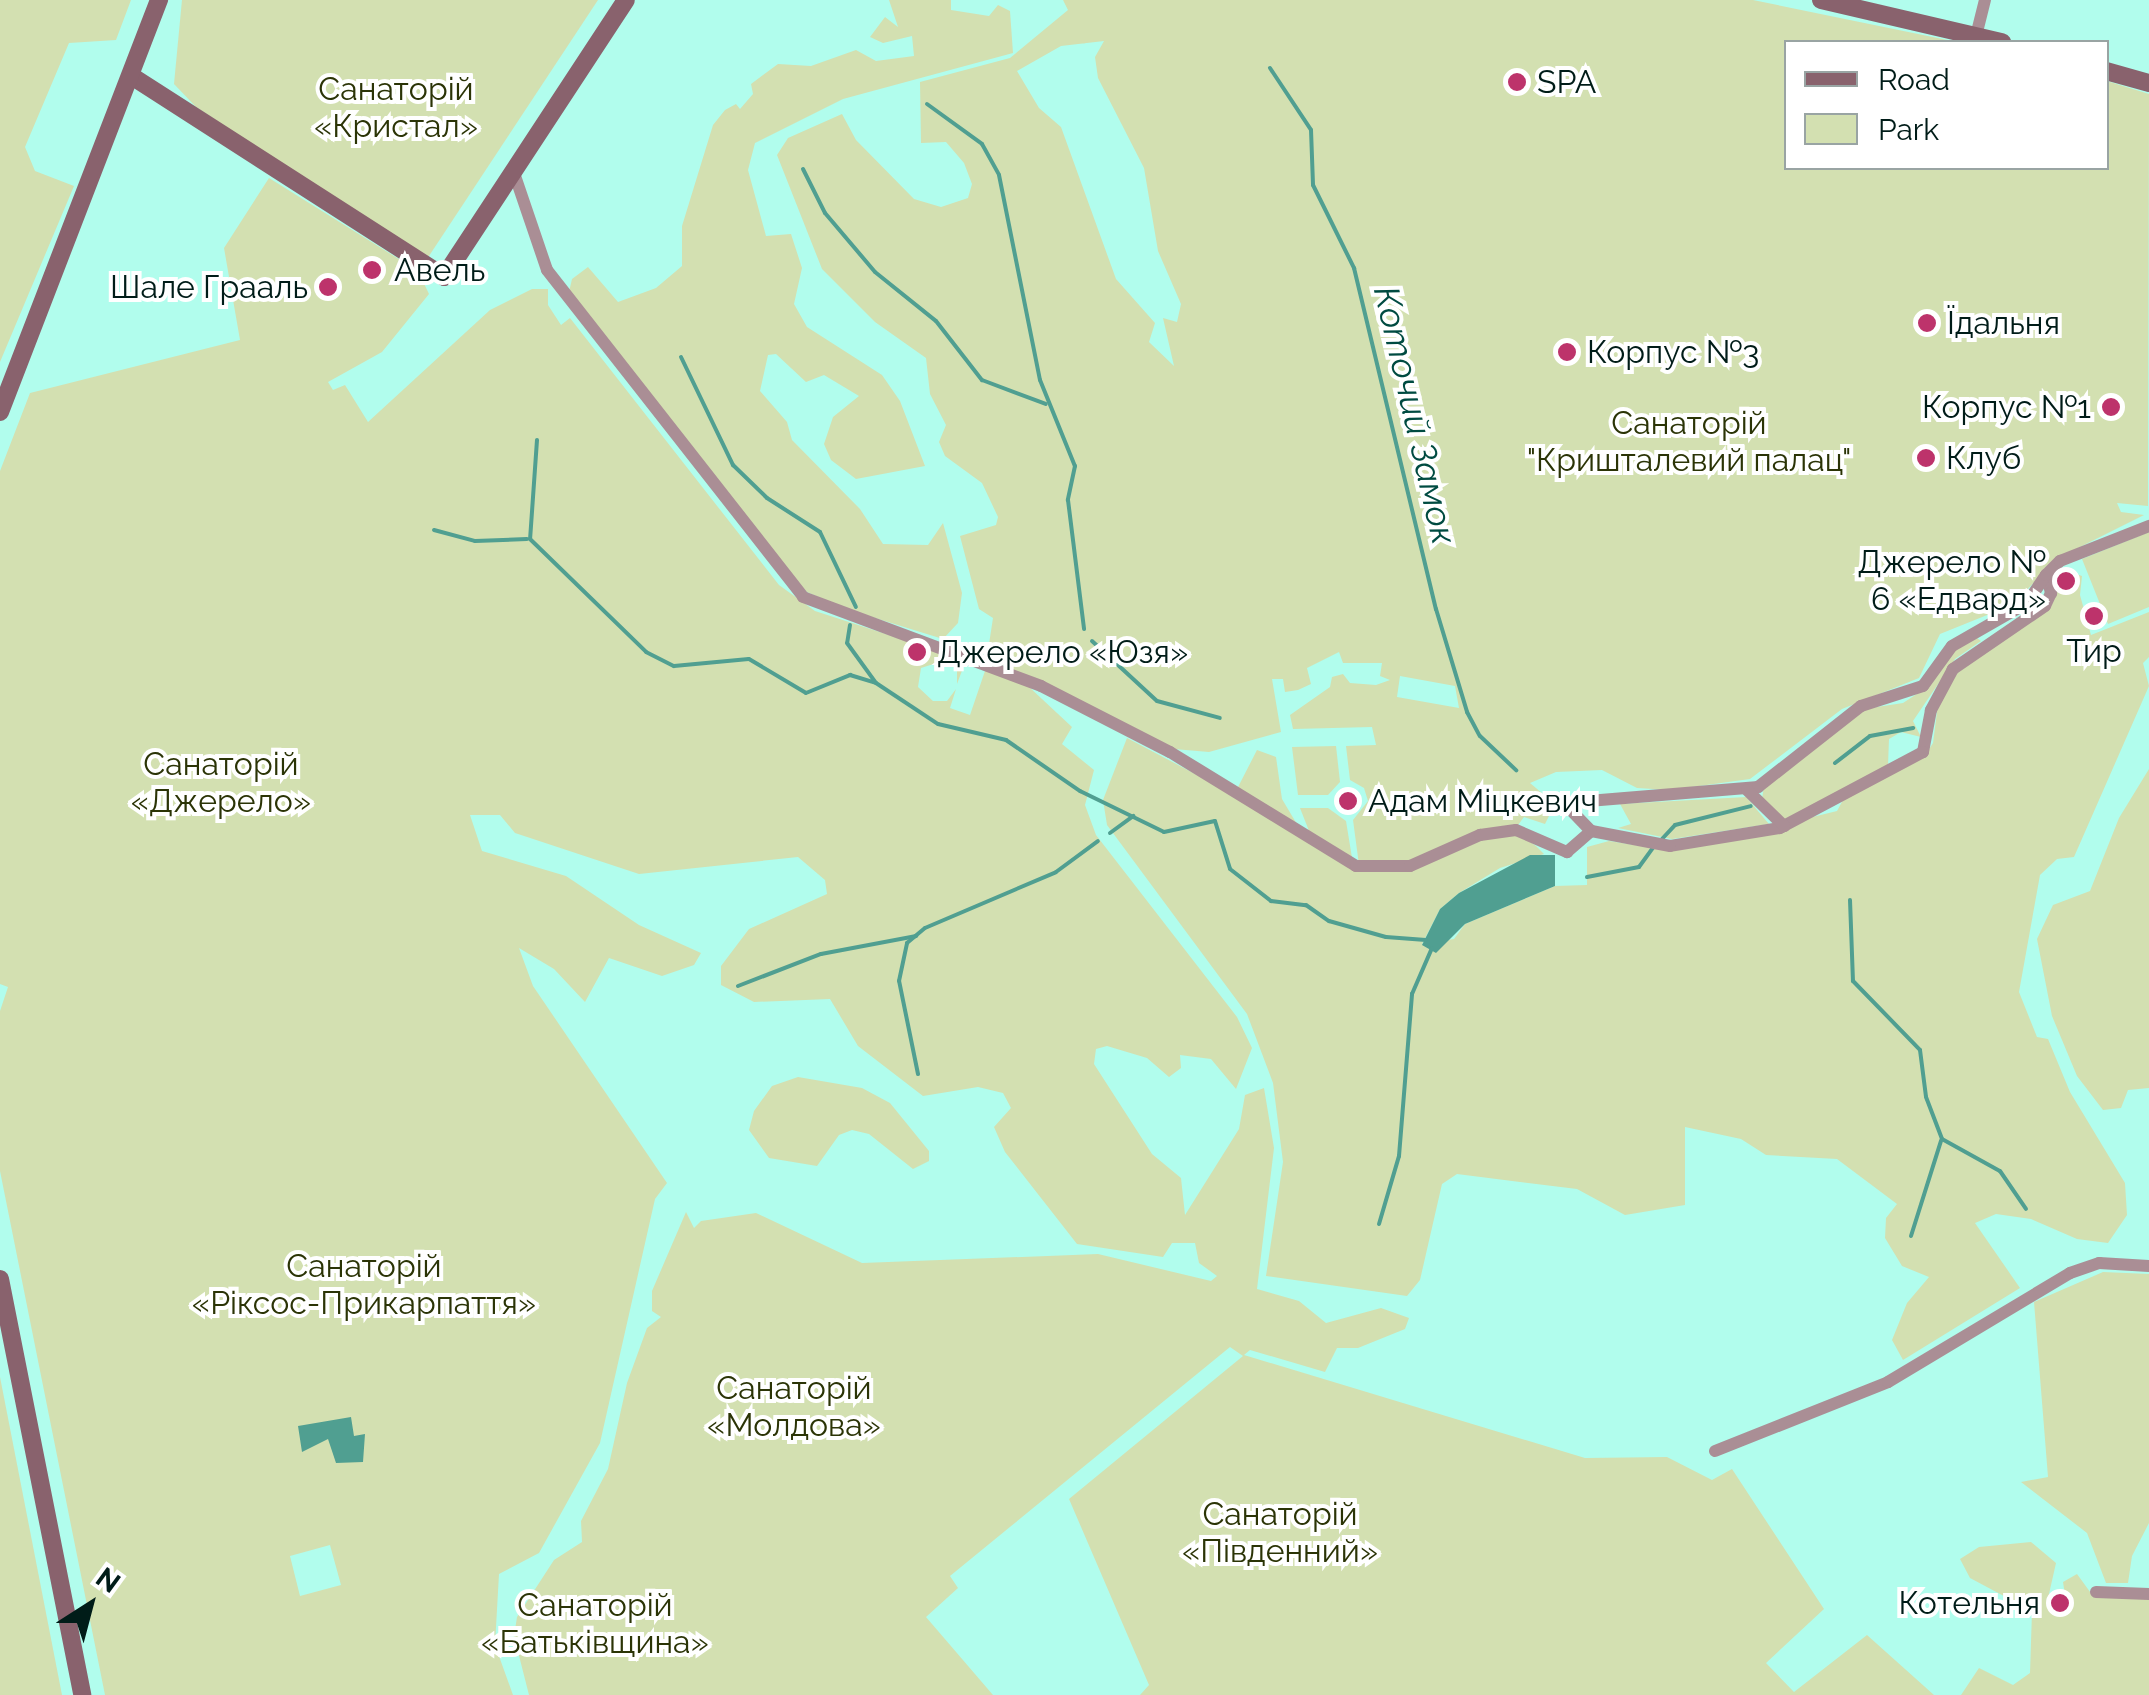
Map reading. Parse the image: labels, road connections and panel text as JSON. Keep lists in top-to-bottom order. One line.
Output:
{"water":["Коточий Замок"],"parks":["Санаторій «Кристал»","Санаторій \"Кришталевий палац\"","Санаторій «Джерело»","Санаторій «Ріксос-Прикарпаття»","Санаторій «Молдова»","Санаторій «Південний»","Санаторій «Батьківщина»"],"places":["SPA","Авель","Шале Грааль","Їдальня","Корпус №3","Корпус №1","Клуб","Джерело № 6 «Едвард»","Тир","Джерело «Юзя»","Адам Міцкевич","Котельня"],"legend":["Road","Park"],"north":"top right"}
